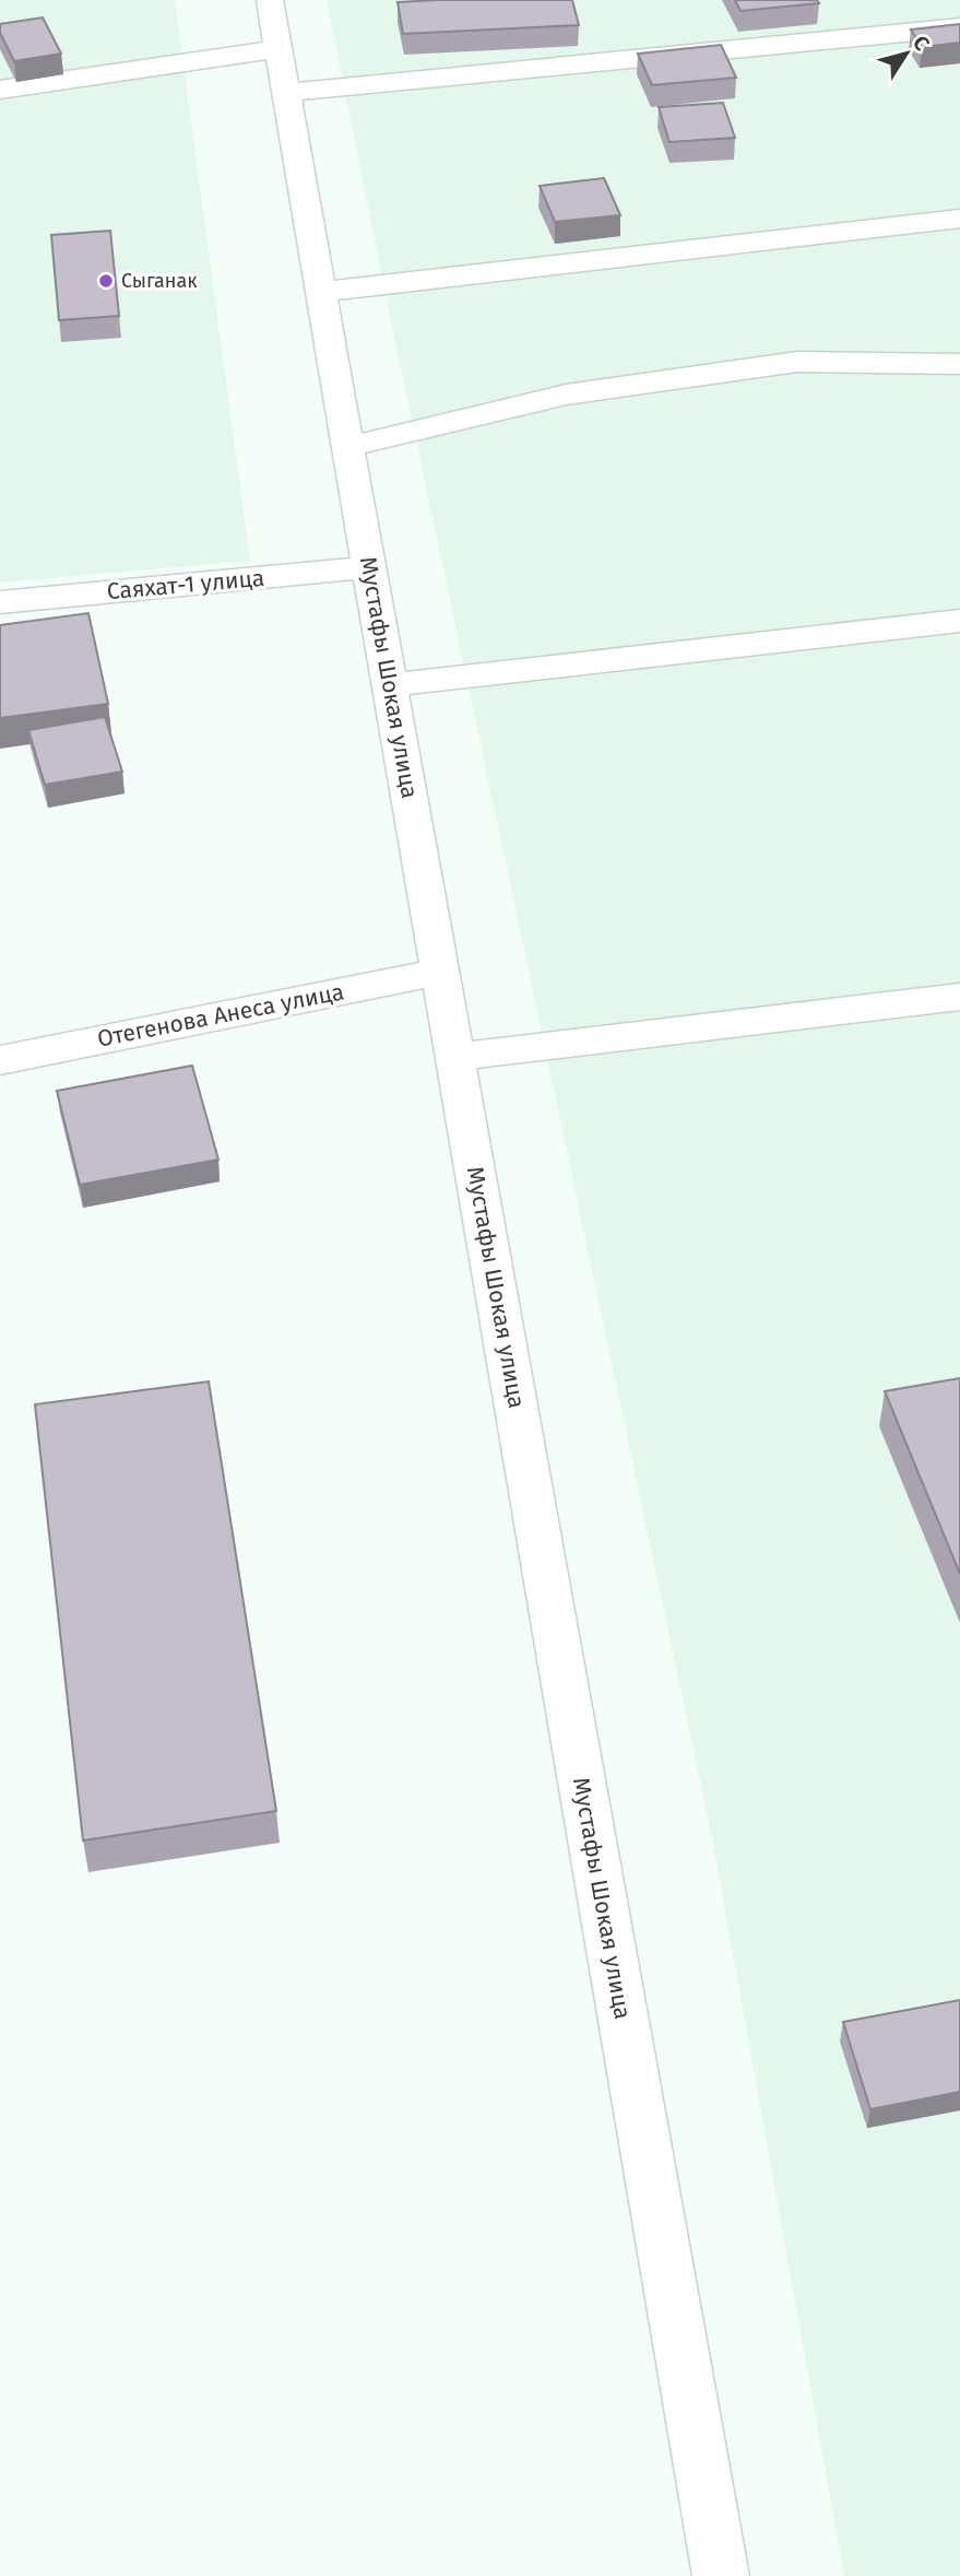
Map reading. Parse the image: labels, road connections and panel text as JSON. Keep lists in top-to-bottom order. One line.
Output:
{"streets":{"street":["Саяхат-1 улица","Мустафы Шокая улица","Отегенова Анеса улица"]},"crossings":[["Саяхат-1 улица","Мустафы Шокая улица"],["Мустафы Шокая улица","Отегенова Анеса улица"]],"places":["Сыганак"],"north":"top right"}
